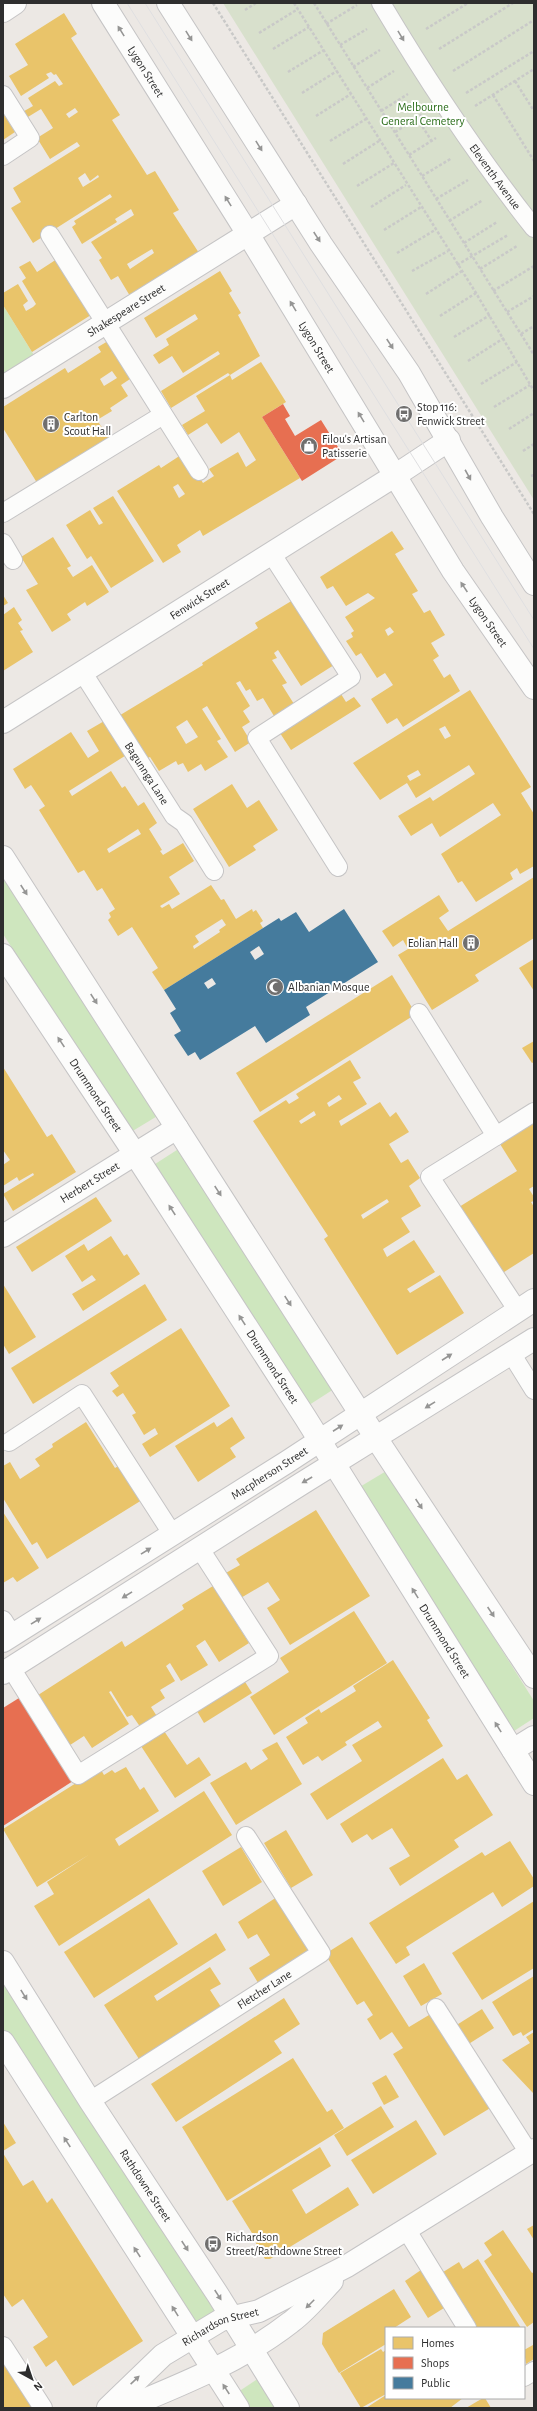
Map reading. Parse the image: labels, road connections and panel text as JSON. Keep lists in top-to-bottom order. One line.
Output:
{"streets":{"street":["Lygon Street","Shakespeare Street","Fenwick Street","Drummond Street","Herbert Street","Macpherson Street","Rathdowne Street","Richardson Street"],"lane":["Eleventh Avenue","Bagunnga Lane","Fletcher Lane"]},"crossings":[["Lygon Street","Shakespeare Street"],["Lygon Street","Fenwick Street"],["Fenwick Street","Bagunnga Lane"],["Drummond Street","Herbert Street"],["Drummond Street","Macpherson Street"],["Fletcher Lane","Rathdowne Street"],["Rathdowne Street","Richardson Street"]],"one_way":["Eleventh Avenue"],"parks":["Melbourne General Cemetery"],"places":{"bus stop":["Stop 116: Fenwick Street","Richardson Street/Rathdowne Street"],"building":["Carlton Scout Hall","Eolian Hall"],"shop":["Filou's Artisan Patisserie"],"mosque":["Albanian Mosque"]},"legend":["Homes","Shops","Public"],"north":"bottom right"}
